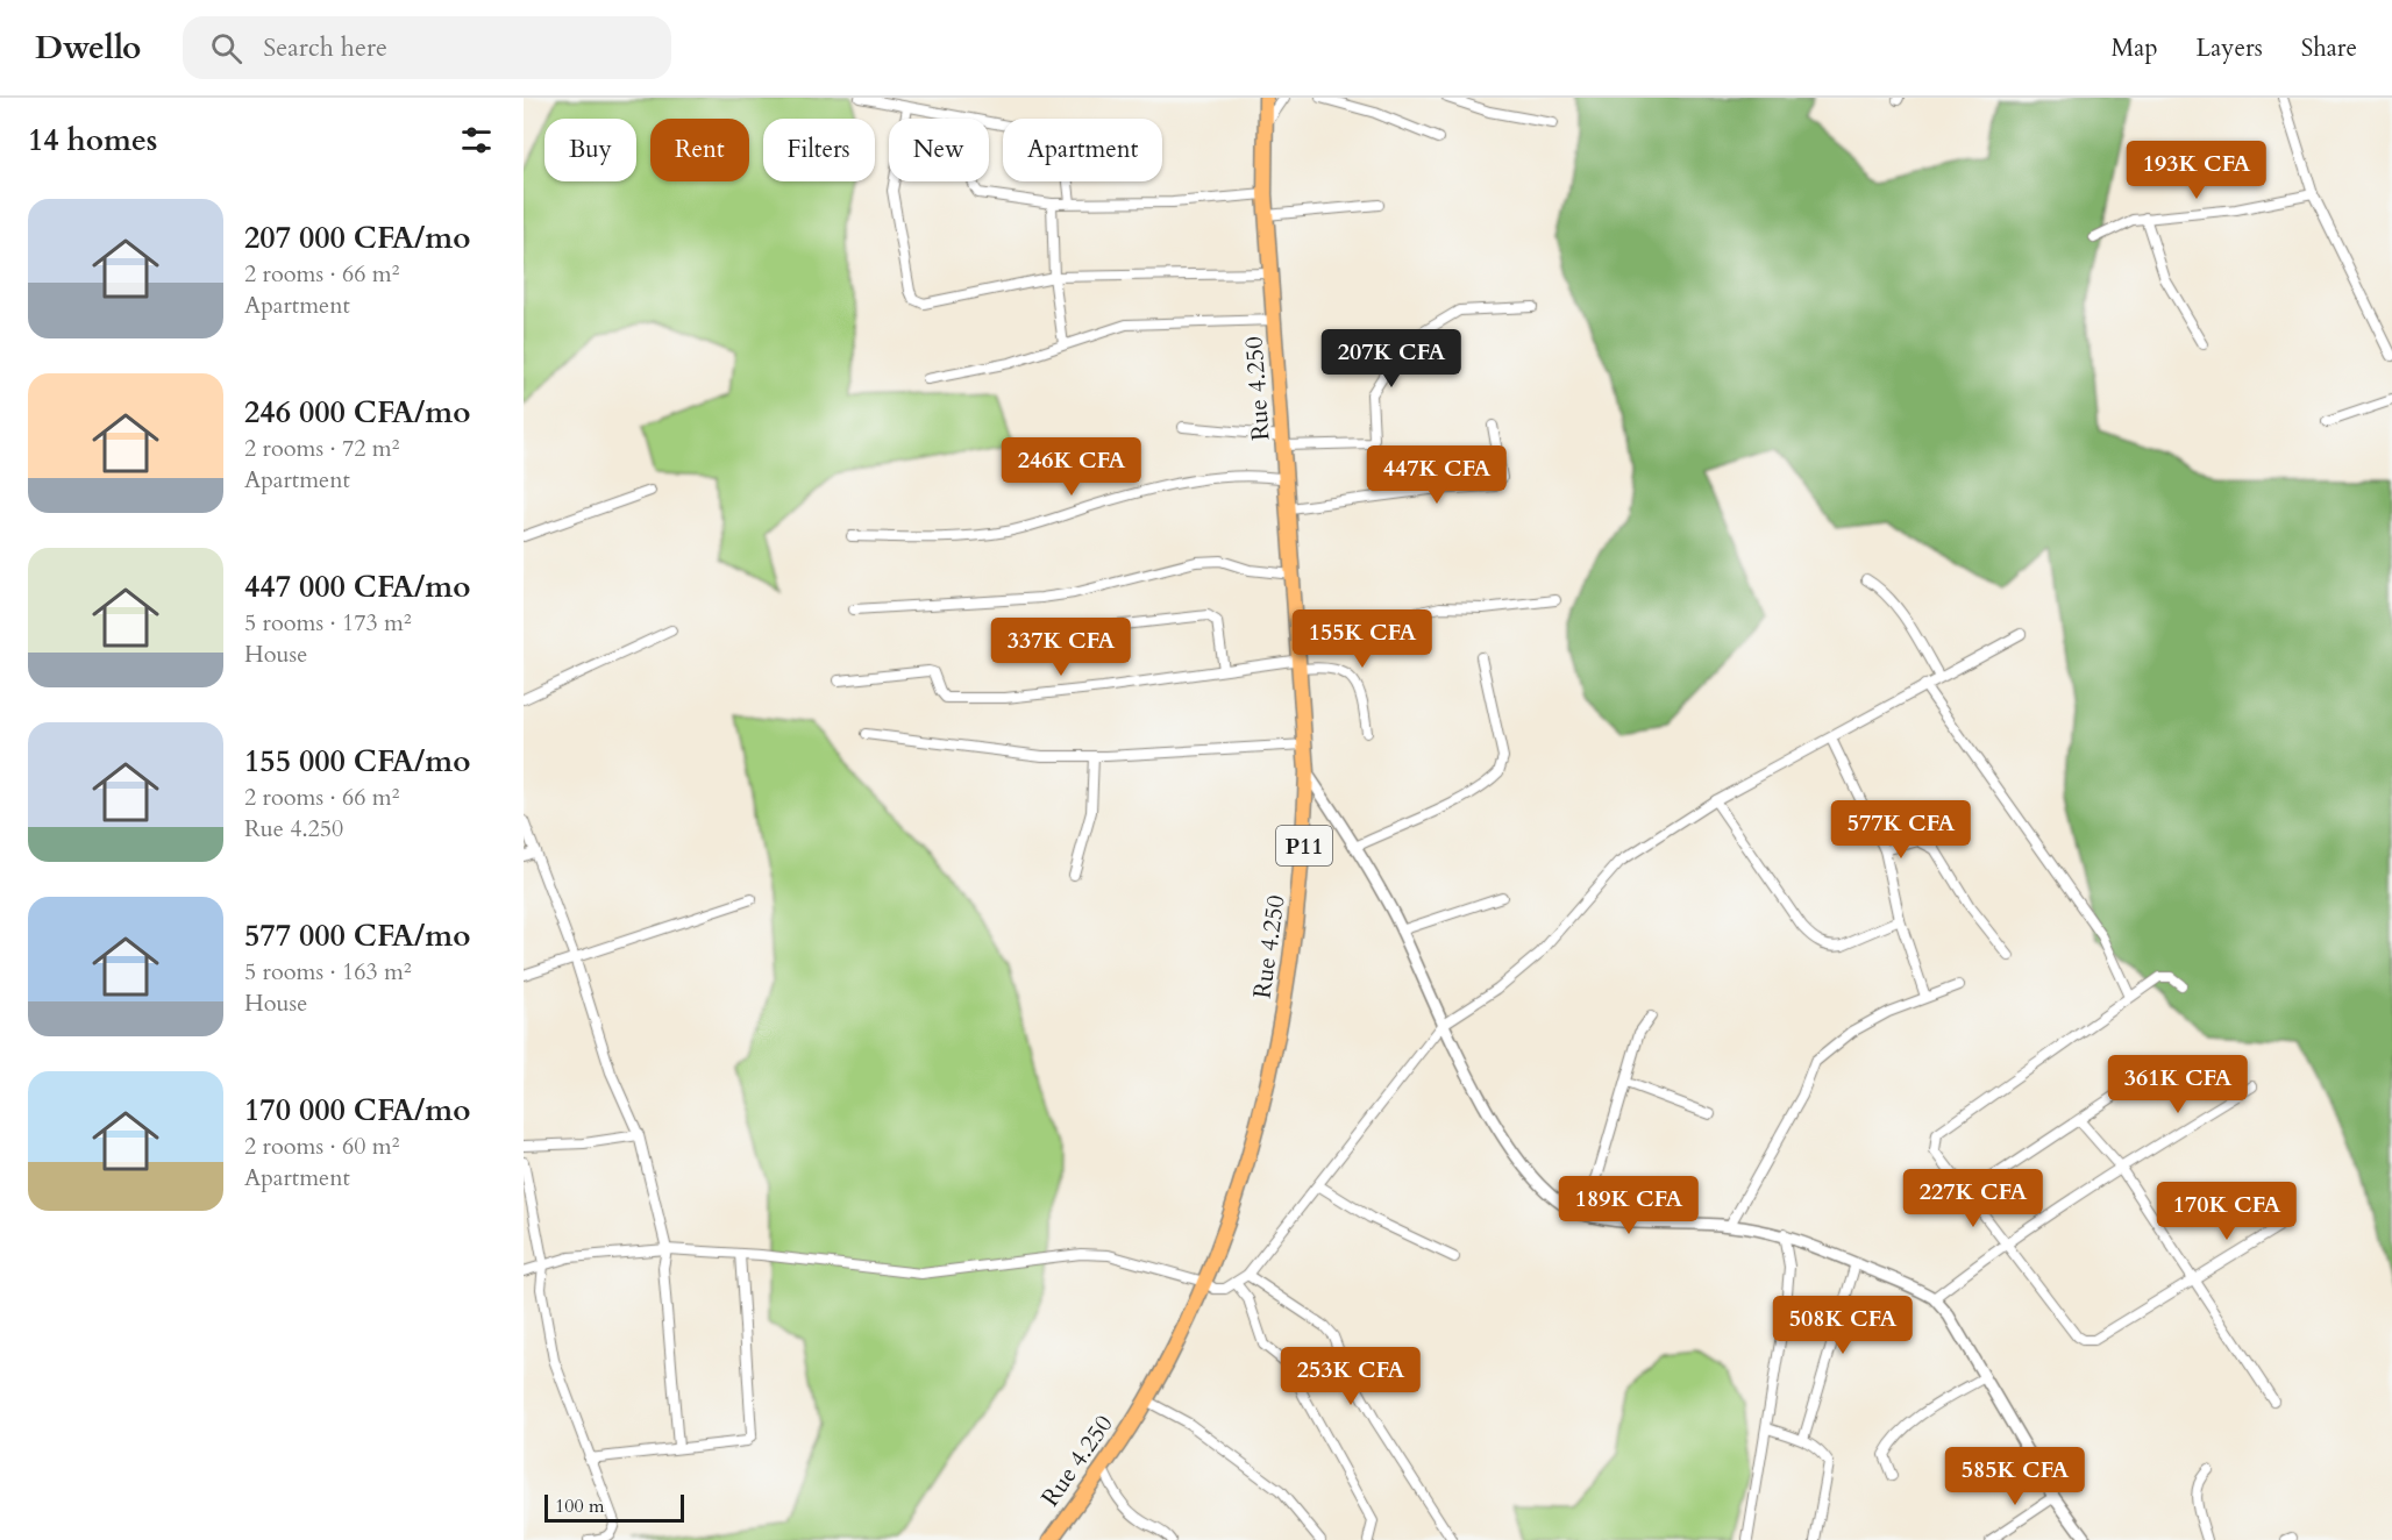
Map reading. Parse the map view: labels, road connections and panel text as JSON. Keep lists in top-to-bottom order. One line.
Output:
{"streets":{"main road":["Rue 4.250","P11"]},"scale_bar":"100 m","page":{"header":"Dwello","search":"Search here","nav":["Map","Layers","Share"],"heading":"14 homes","chip":["Buy","Rent","Filters","New","Apartment"],"price":["193K CFA","207K CFA","246K CFA","447K CFA","155K CFA","337K CFA","577K CFA","361K CFA","227K CFA","189K CFA","170K CFA","508K CFA","253K CFA","585K CFA"],"list":[{"name":"207 000 CFA/mo","note":"2 rooms · 66 m² · Apartment"},{"name":"246 000 CFA/mo","note":"2 rooms · 72 m² · Apartment"},{"name":"447 000 CFA/mo","note":"5 rooms · 173 m² · House"},{"name":"155 000 CFA/mo","note":"2 rooms · 66 m² · Rue 4.250"},{"name":"577 000 CFA/mo","note":"5 rooms · 163 m² · House"},{"name":"170 000 CFA/mo","note":"2 rooms · 60 m² · Apartment"}],"scale":"100 m"}}
